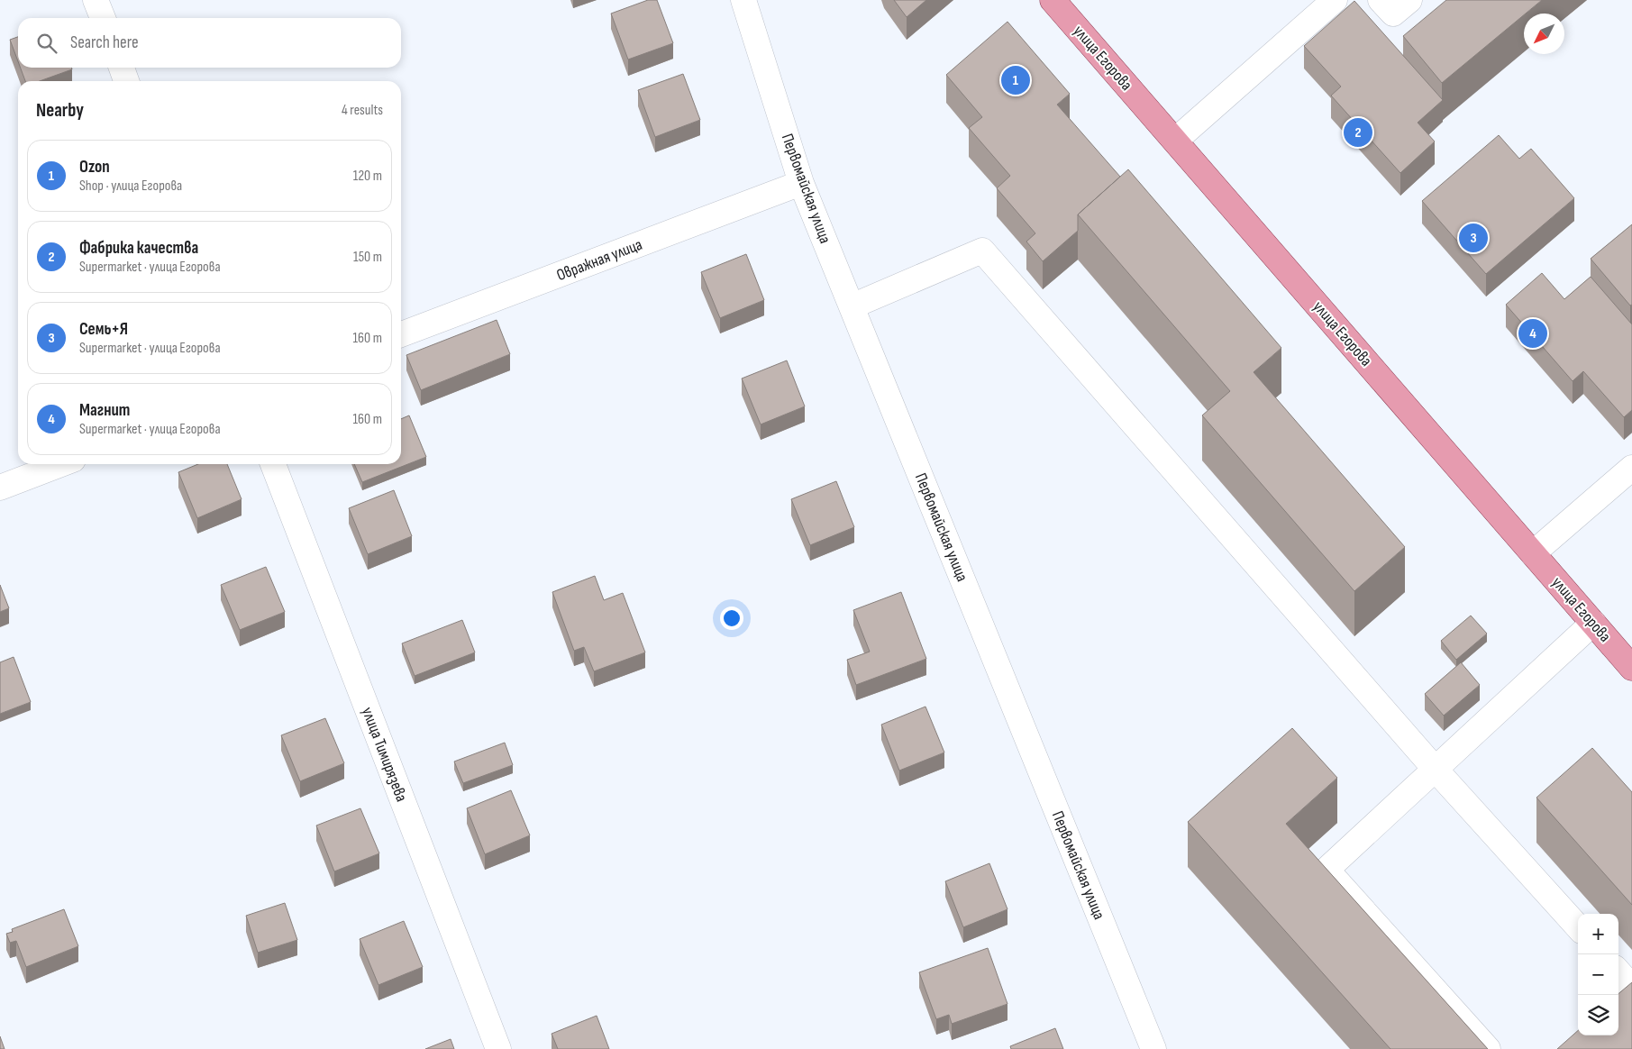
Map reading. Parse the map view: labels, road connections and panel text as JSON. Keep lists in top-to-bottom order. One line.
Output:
{"streets":{"main road":["улица Егорова"],"street":["Первомайская улица","Овражная улица","улица Тимирязева"]},"crossings":[["Первомайская улица","Овражная улица"]],"north":"bottom left","page":{"search":"Search here","pins":["1","2","3","4"],"heading":["Nearby","4 results"],"list":[{"mark":"1","name":"Ozon","note":"Shop · улица Егорова","value":"120 m"},{"mark":"2","name":"Фабрика качества","note":"Supermarket · улица Егорова","value":"150 m"},{"mark":"3","name":"Семь+Я","note":"Supermarket · улица Егорова","value":"160 m"},{"mark":"4","name":"Магнит","note":"Supermarket · улица Егорова","value":"160 m"}],"map_buttons":["+","−"]}}
